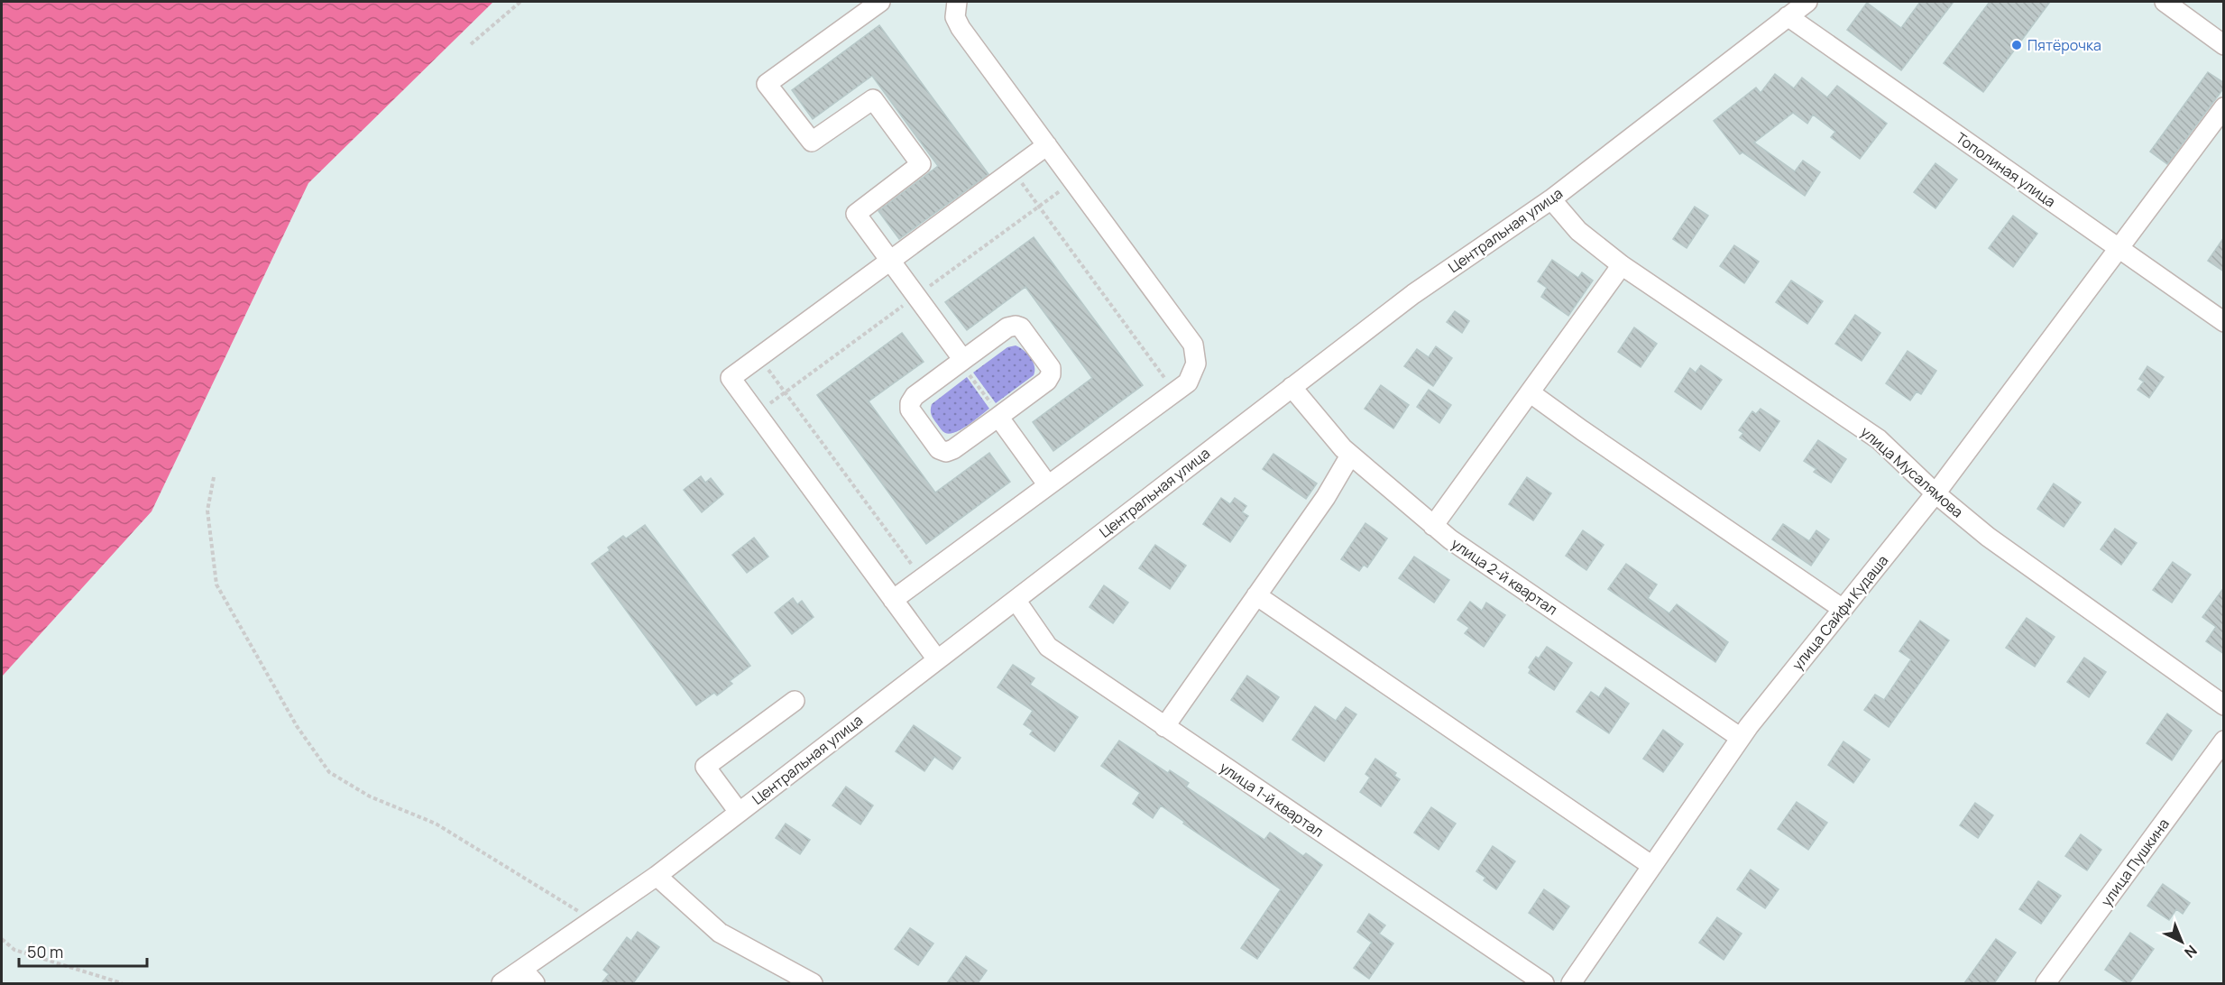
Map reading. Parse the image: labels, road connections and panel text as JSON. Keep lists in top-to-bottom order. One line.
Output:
{"streets":{"street":["Тополиная улица","Центральная улица","улица Мусалямова","улица 2-й квартал","улица Сайфи Кудаша","улица 1-й квартал","улица Пушкина"]},"crossings":[["Тополиная улица","Центральная улица"],["Тополиная улица","улица Сайфи Кудаша"],["Центральная улица","улица Мусалямова"],["Центральная улица","улица 2-й квартал"],["Центральная улица","улица 1-й квартал"],["улица Мусалямова","улица Сайфи Кудаша"],["улица 2-й квартал","улица Сайфи Кудаша"]],"places":["Пятёрочка"],"scale_bar":"50 m","north":"bottom right"}
